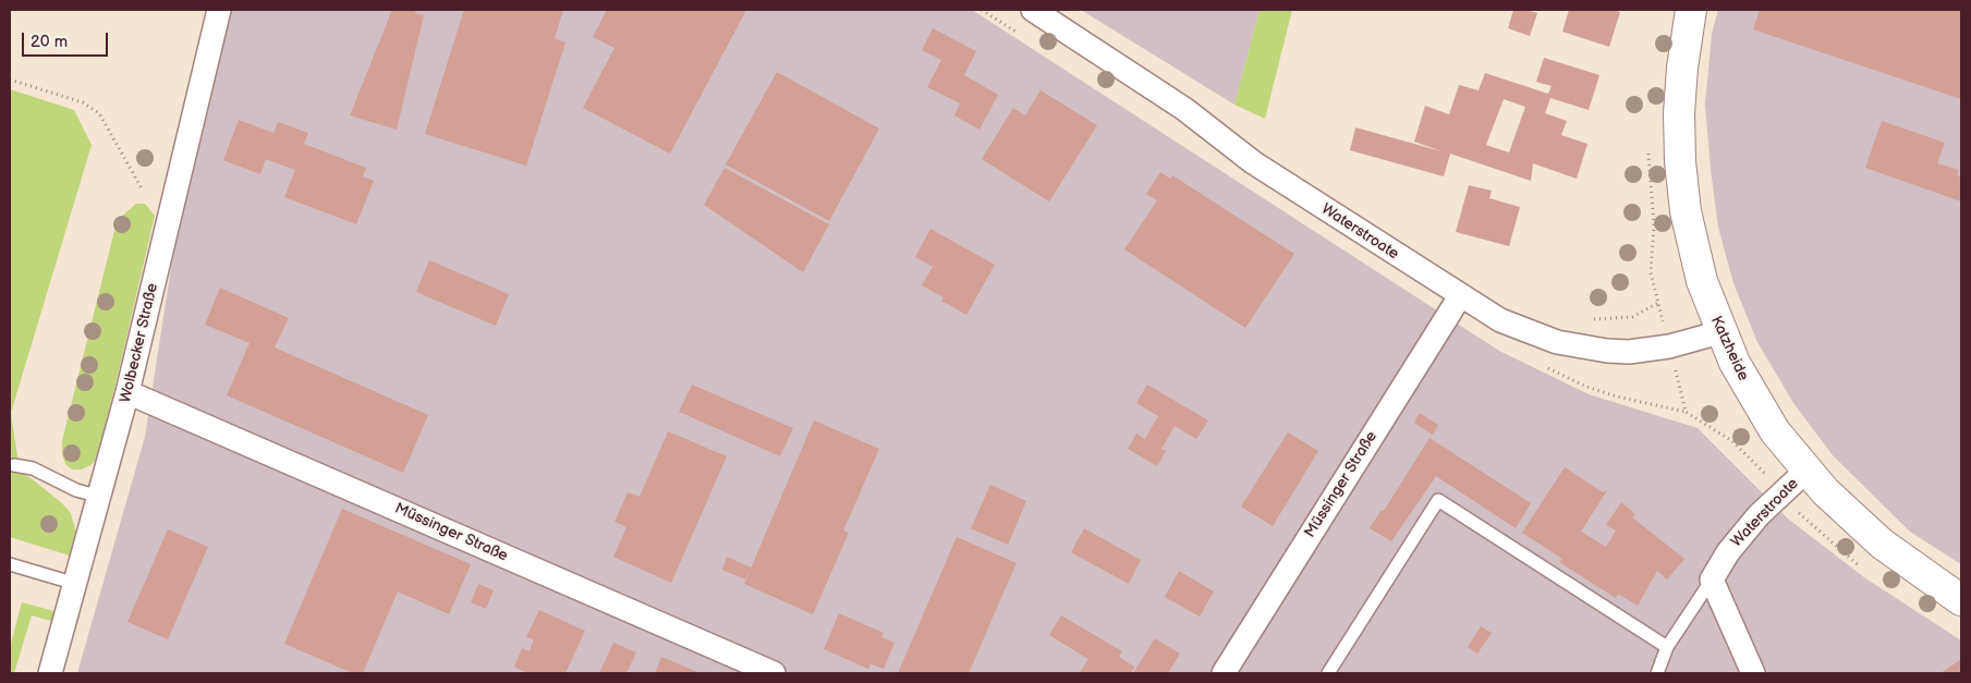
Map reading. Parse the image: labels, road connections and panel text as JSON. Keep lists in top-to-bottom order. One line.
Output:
{"streets":{"street":["Waterstroate","Wolbecker Straße","Katzheide","Müssinger Straße"]},"crossings":[["Waterstroate","Katzheide"],["Waterstroate","Müssinger Straße"],["Wolbecker Straße","Müssinger Straße"]],"scale_bar":"20 m"}
